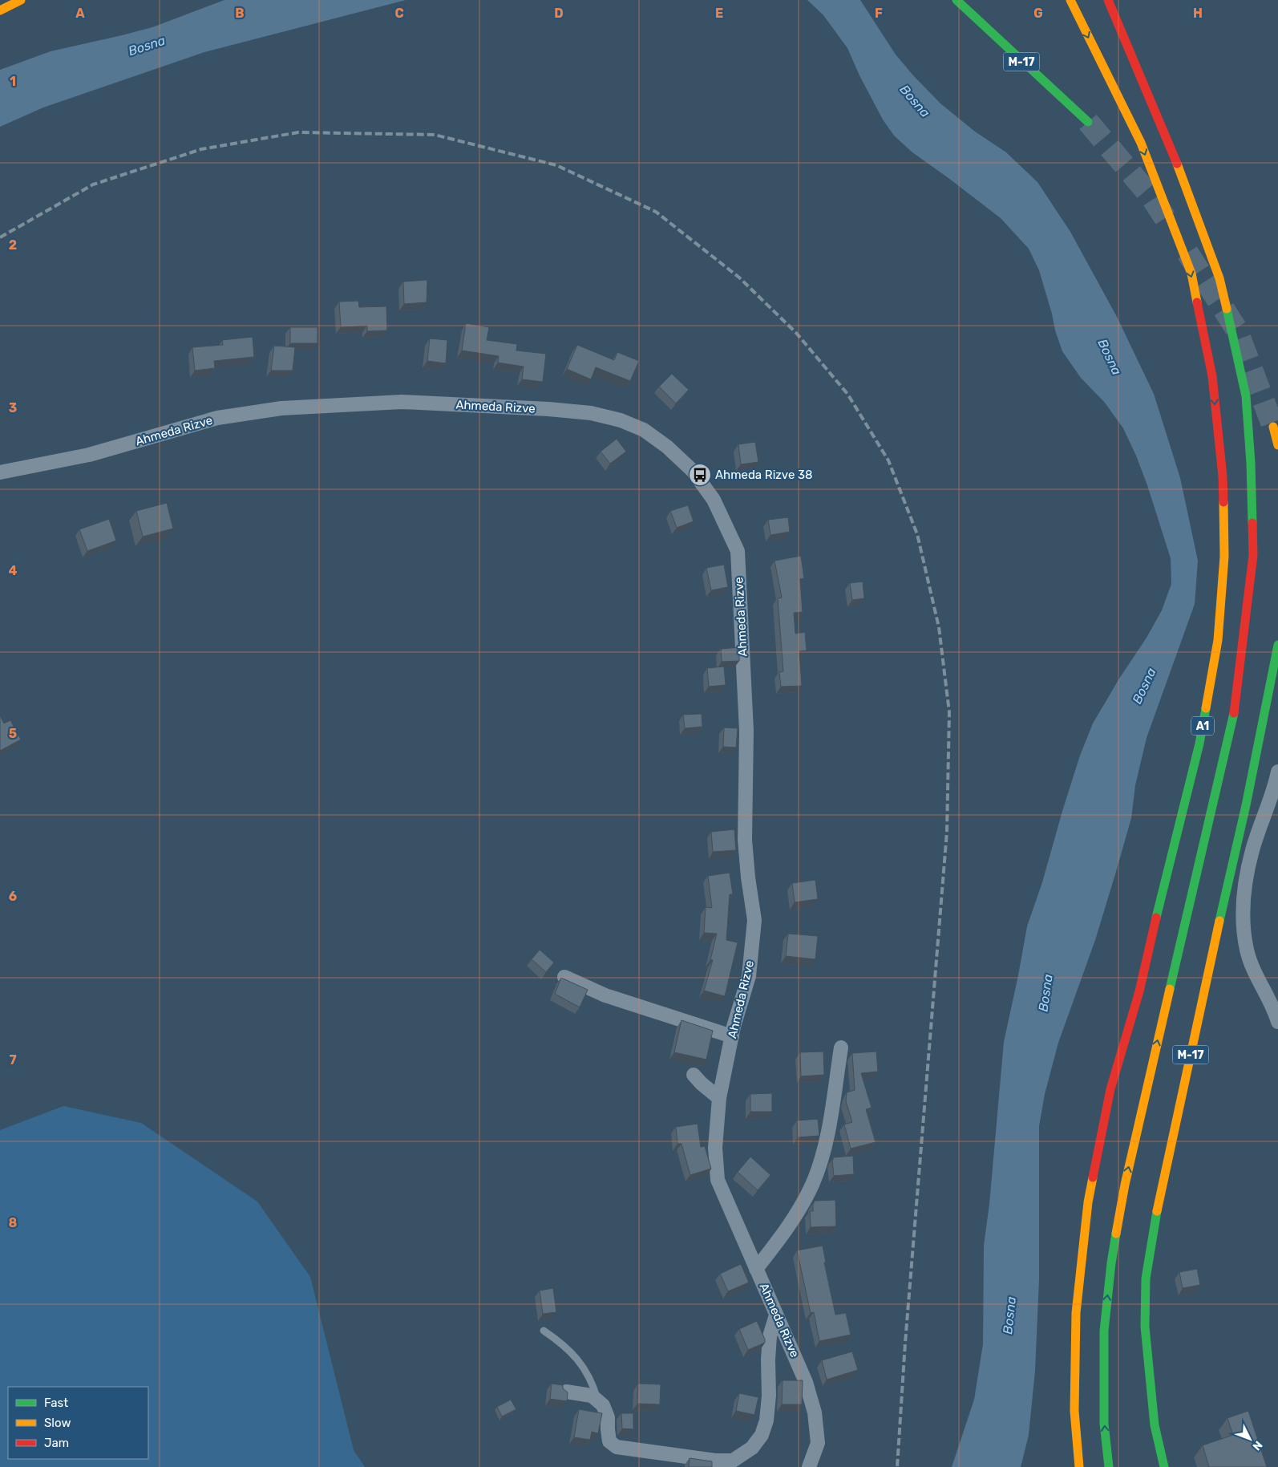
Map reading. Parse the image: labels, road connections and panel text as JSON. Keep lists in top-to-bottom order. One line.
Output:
{"streets":{"main road":["M-17","A1"],"street":["Ahmeda Rizve"]},"water":["Bosna"],"places":{"bus stop":["Ahmeda Rizve 38"]},"legend":["Fast","Slow","Jam"],"north":"bottom right","grid":{"columns":["A","B","C","D","E","F","G","H"],"rows":["1","2","3","4","5","6","7","8"]}}
